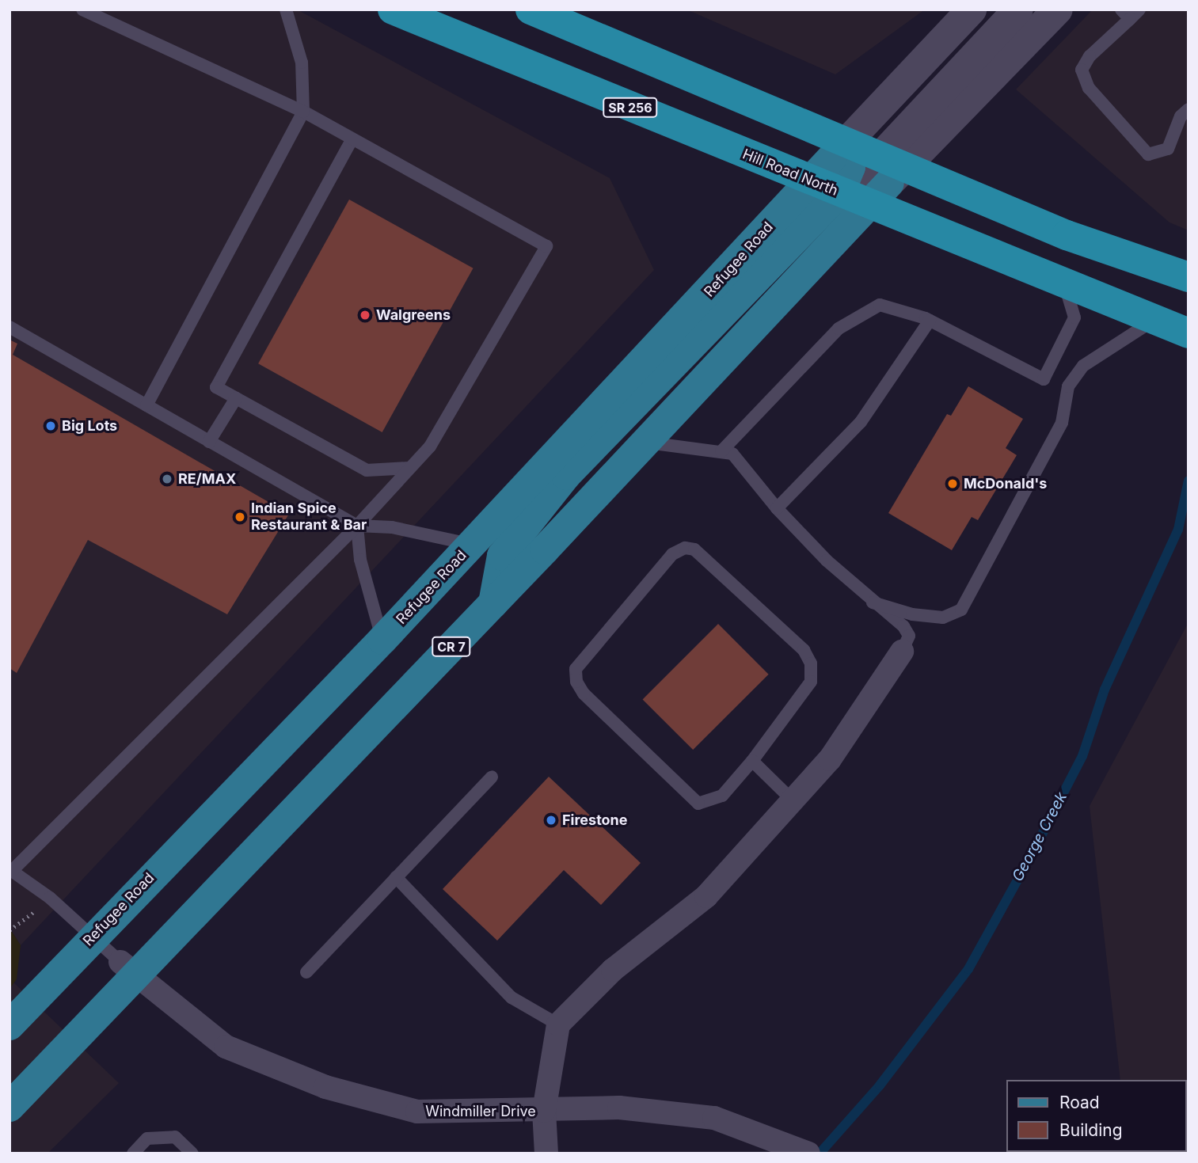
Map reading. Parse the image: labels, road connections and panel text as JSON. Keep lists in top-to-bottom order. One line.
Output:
{"streets":{"highway":["SR 256","Hill Road North"],"main road":["Refugee Road","CR 7"],"street":["Windmiller Drive"]},"crossings":[["Hill Road North","Refugee Road"],["Hill Road North","CR 7"],["Refugee Road","CR 7"],["CR 7","Windmiller Drive"]],"water":["George Creek"],"places":["Walgreens","Big Lots","RE/MAX","McDonald's","Indian Spice Restaurant & Bar","Firestone"],"legend":["Road","Building"]}
